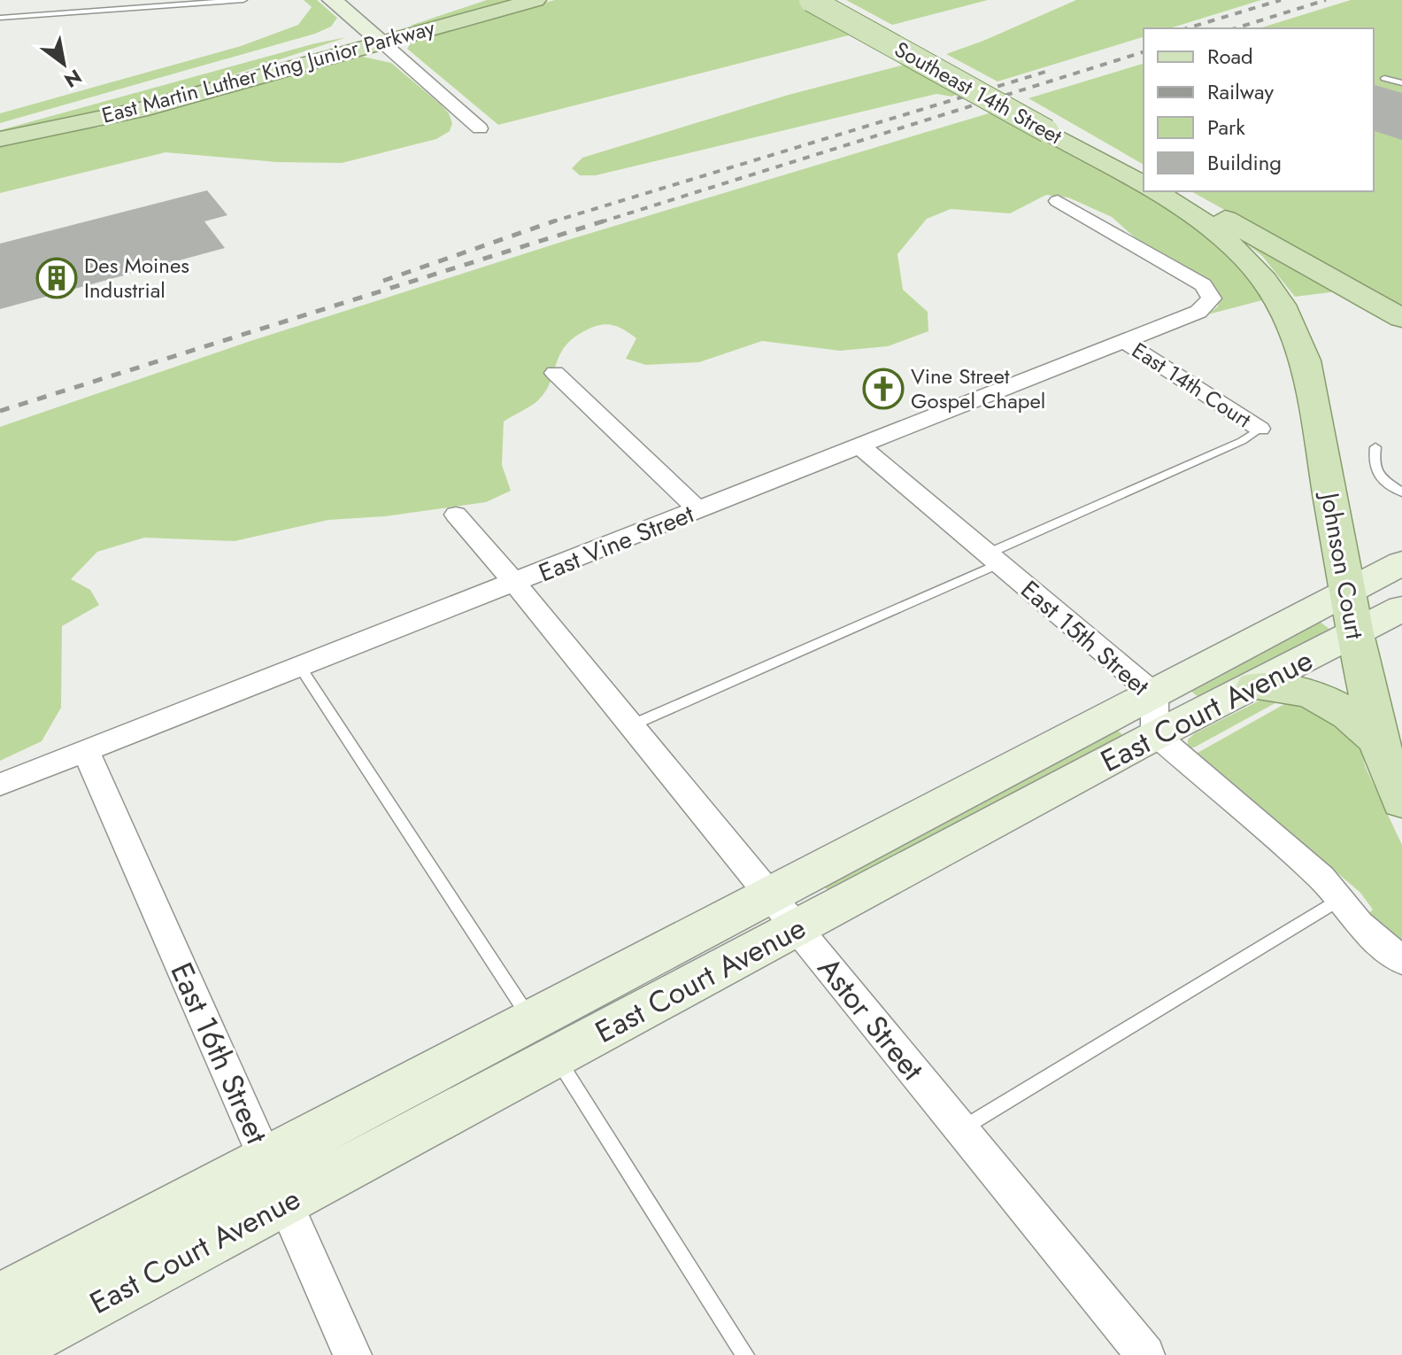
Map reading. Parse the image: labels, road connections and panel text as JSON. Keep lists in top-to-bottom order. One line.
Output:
{"streets":{"main road":["East Martin Luther King Junior Parkway","Southeast 14th Street","Johnson Court"],"street":["East 14th Court","East Vine Street","East 15th Street","East Court Avenue","Astor Street","East 16th Street"]},"crossings":[["East 14th Court","East Vine Street"],["East Vine Street","East 15th Street"],["East Vine Street","Astor Street"],["East Vine Street","East 16th Street"],["Johnson Court","East Court Avenue"],["East 15th Street","East Court Avenue"],["East Court Avenue","Astor Street"],["East Court Avenue","East 16th Street"]],"places":{"building":["Des Moines Industrial"],"church":["Vine Street Gospel Chapel"]},"legend":["Road","Railway","Park","Building"],"north":"bottom right"}
